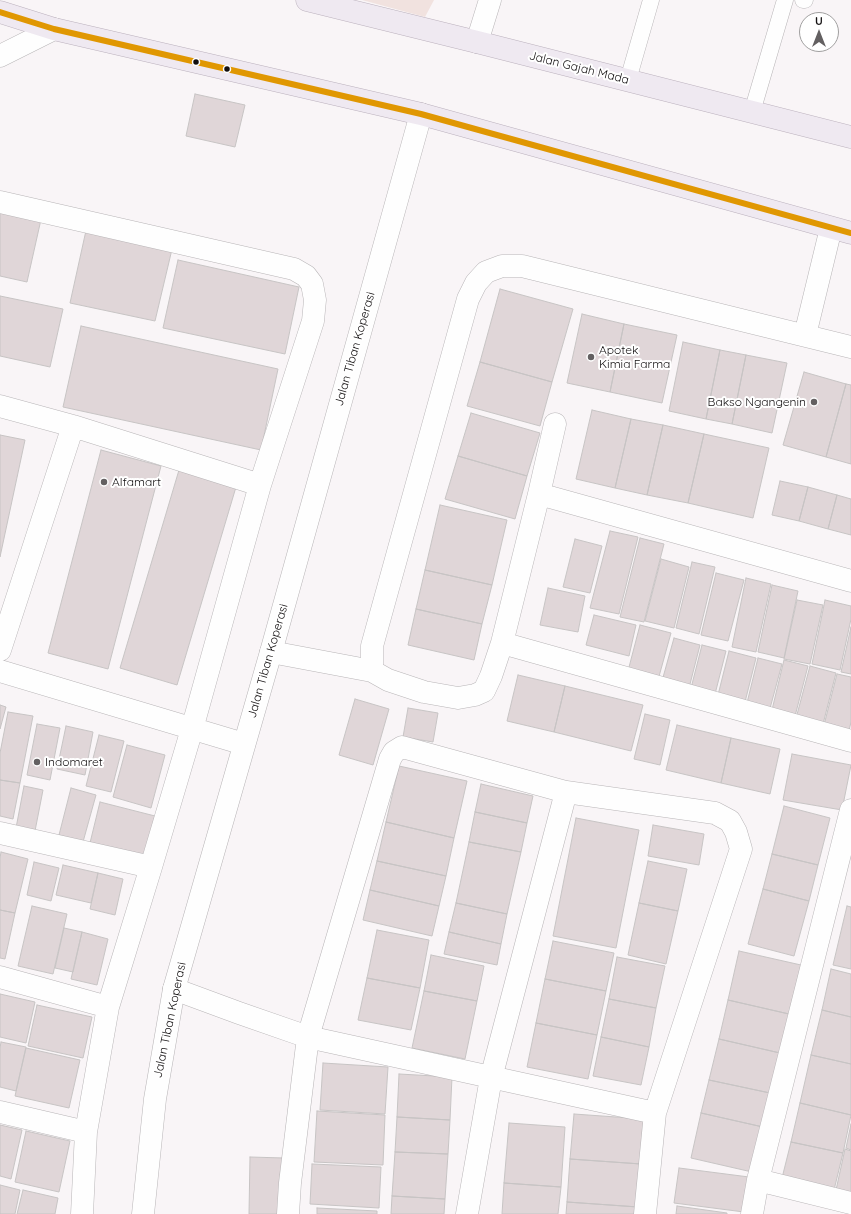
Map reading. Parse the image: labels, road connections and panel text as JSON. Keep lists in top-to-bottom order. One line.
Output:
{"streets":{"highway":["Jalan Gajah Mada"],"street":["Jalan Tiban Koperasi"]},"places":["Apotek Kimia Farma","Bakso Ngangenin","Alfamart","Indomaret"],"north":"top"}
